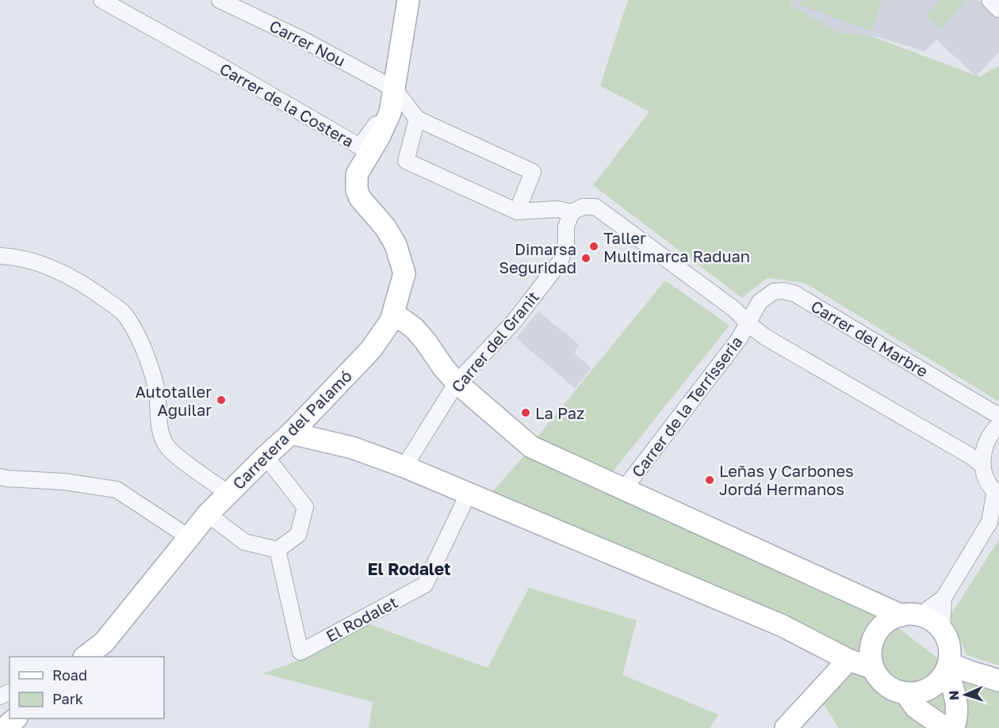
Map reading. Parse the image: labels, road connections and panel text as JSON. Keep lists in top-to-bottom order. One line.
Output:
{"streets":{"street":["Carrer Nou","Carrer de la Costera","Carrer del Marbre","Carrer del Granit","Carrer de la Terrisseria","Carretera del Palamó","El Rodalet"]},"crossings":[["Carrer Nou","Carrer de la Costera"],["Carrer Nou","Carretera del Palamó"],["Carrer de la Costera","Carretera del Palamó"],["Carrer del Marbre","Carrer de la Terrisseria"]],"districts":["El Rodalet"],"places":["Taller Multimarca Raduan","Dimarsa Seguridad","Autotaller Aguilar","La Paz","Leñas y Carbones Jordá Hermanos"],"legend":["Road","Park"],"north":"left"}
